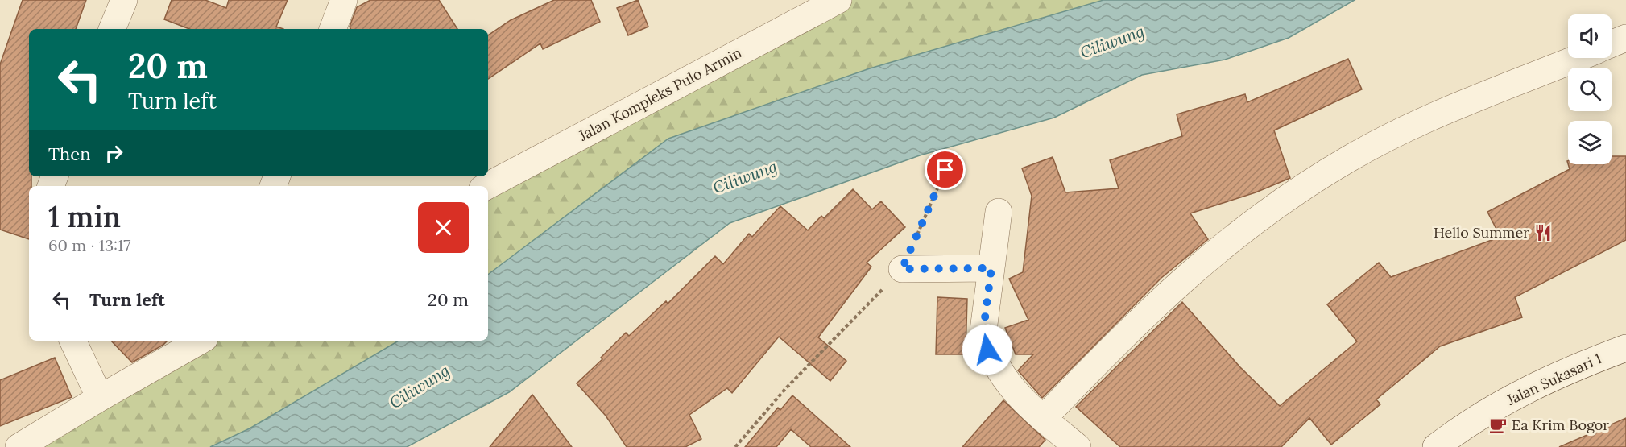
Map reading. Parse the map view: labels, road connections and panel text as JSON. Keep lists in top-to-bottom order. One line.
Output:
{"streets":{"street":["Jalan Kompleks Pulo Armin","Jalan Sukasari 1"]},"water":["Ciliwung"],"places":{"restaurant":["Hello Summer"],"cafe":["Ea Krim Bogor"]},"page":{"turn":["20 m","Turn left"],"then":"Then","heading":["1 min","60 m · 13:17"],"list":[{"name":"Turn left","value":"20 m"}]}}
